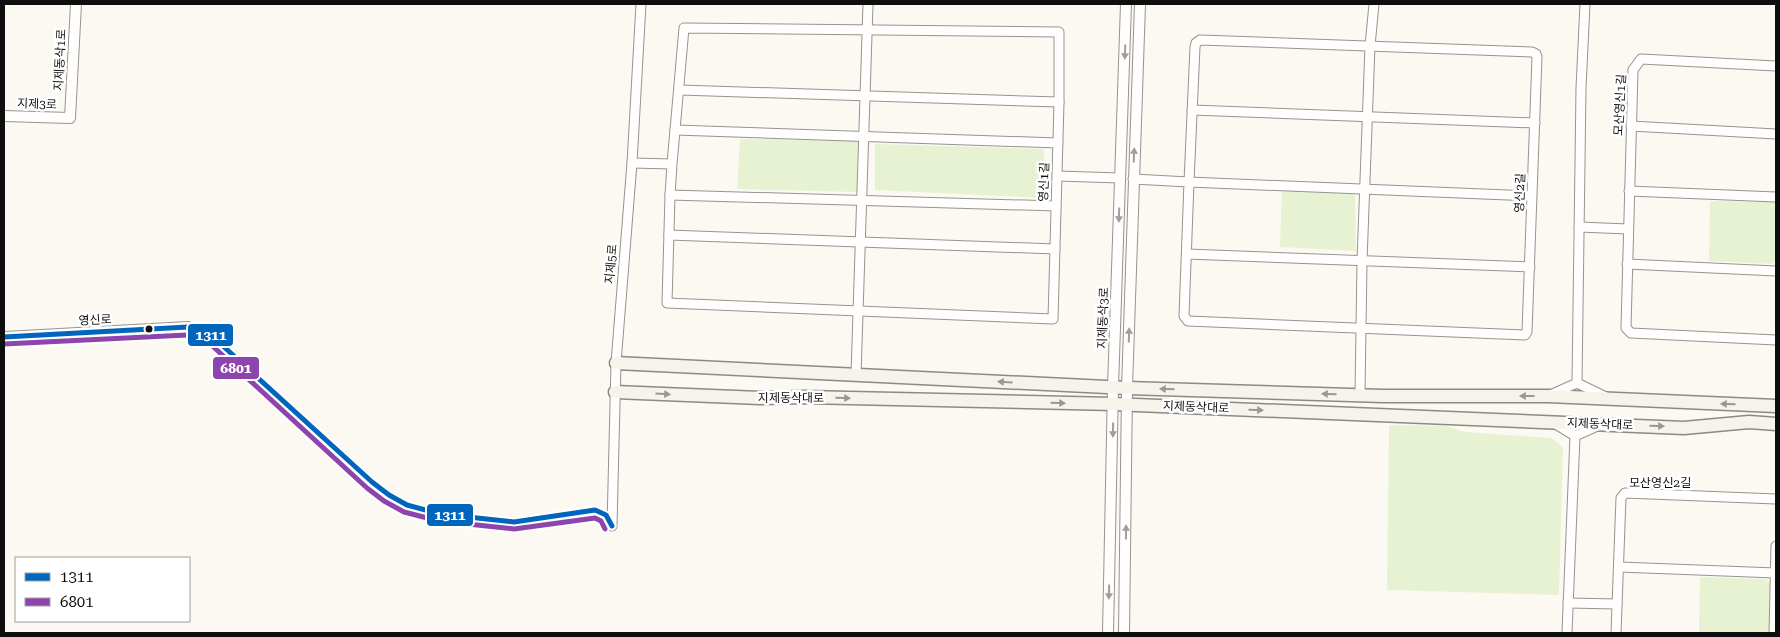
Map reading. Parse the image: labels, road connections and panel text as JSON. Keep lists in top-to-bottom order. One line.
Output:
{"streets":{"main road":["지제동삭대로"],"street":["지제동삭1로","지제3로","모산영신1길","영신1길","영신2길","지제5로","지제동삭3로","영신로","모산영신2길"]},"crossings":[["지제동삭1로","지제3로"],["지제5로","지제동삭대로"],["지제동삭3로","지제동삭대로"]],"lines":["transit line 1311","transit line 6801"],"legend":["1311","6801"]}
